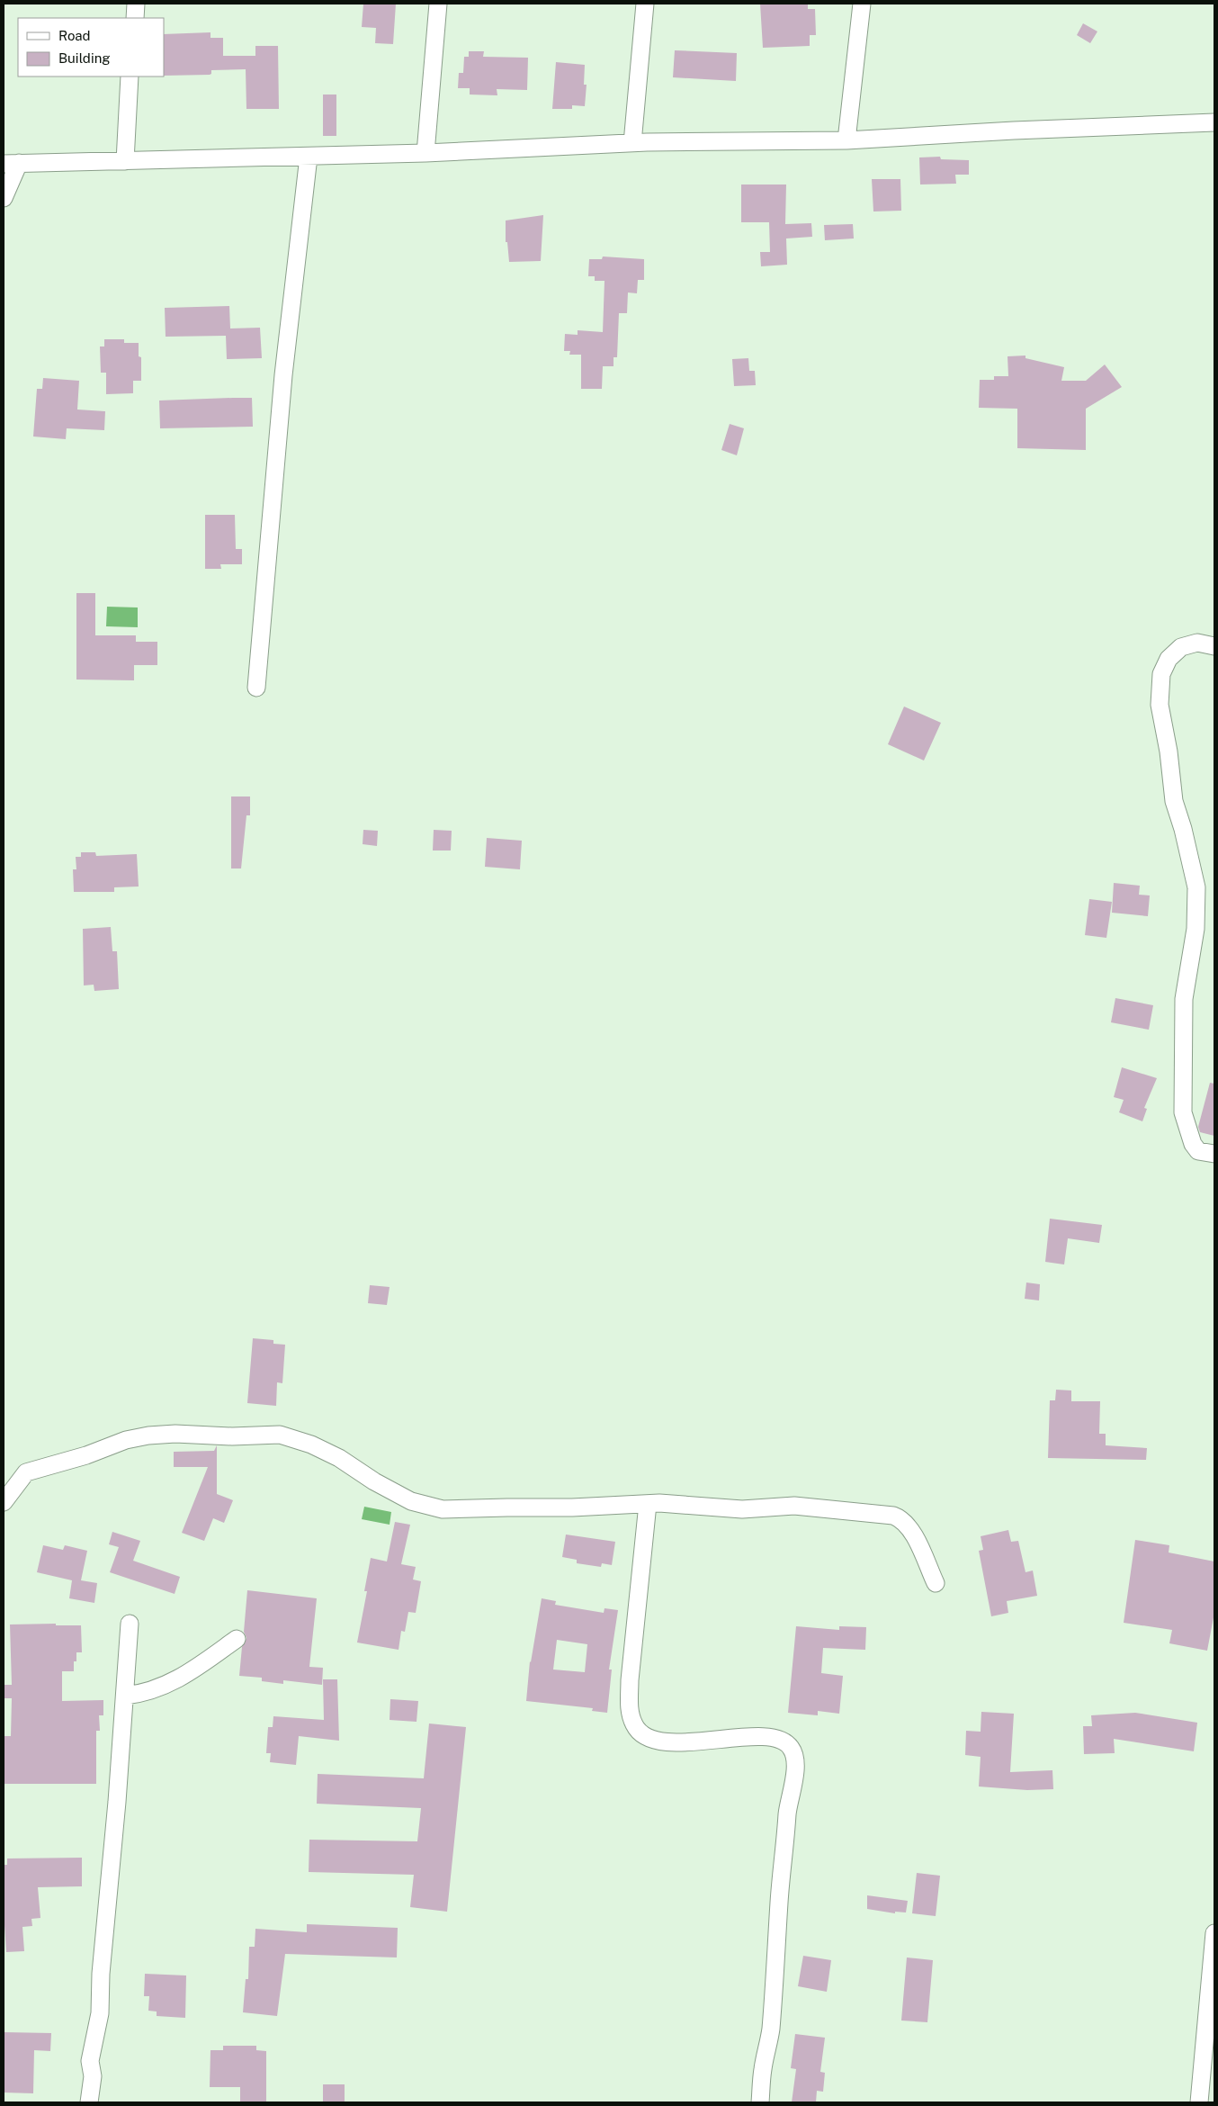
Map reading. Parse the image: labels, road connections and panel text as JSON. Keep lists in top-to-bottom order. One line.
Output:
{"legend":["Road","Building"]}
